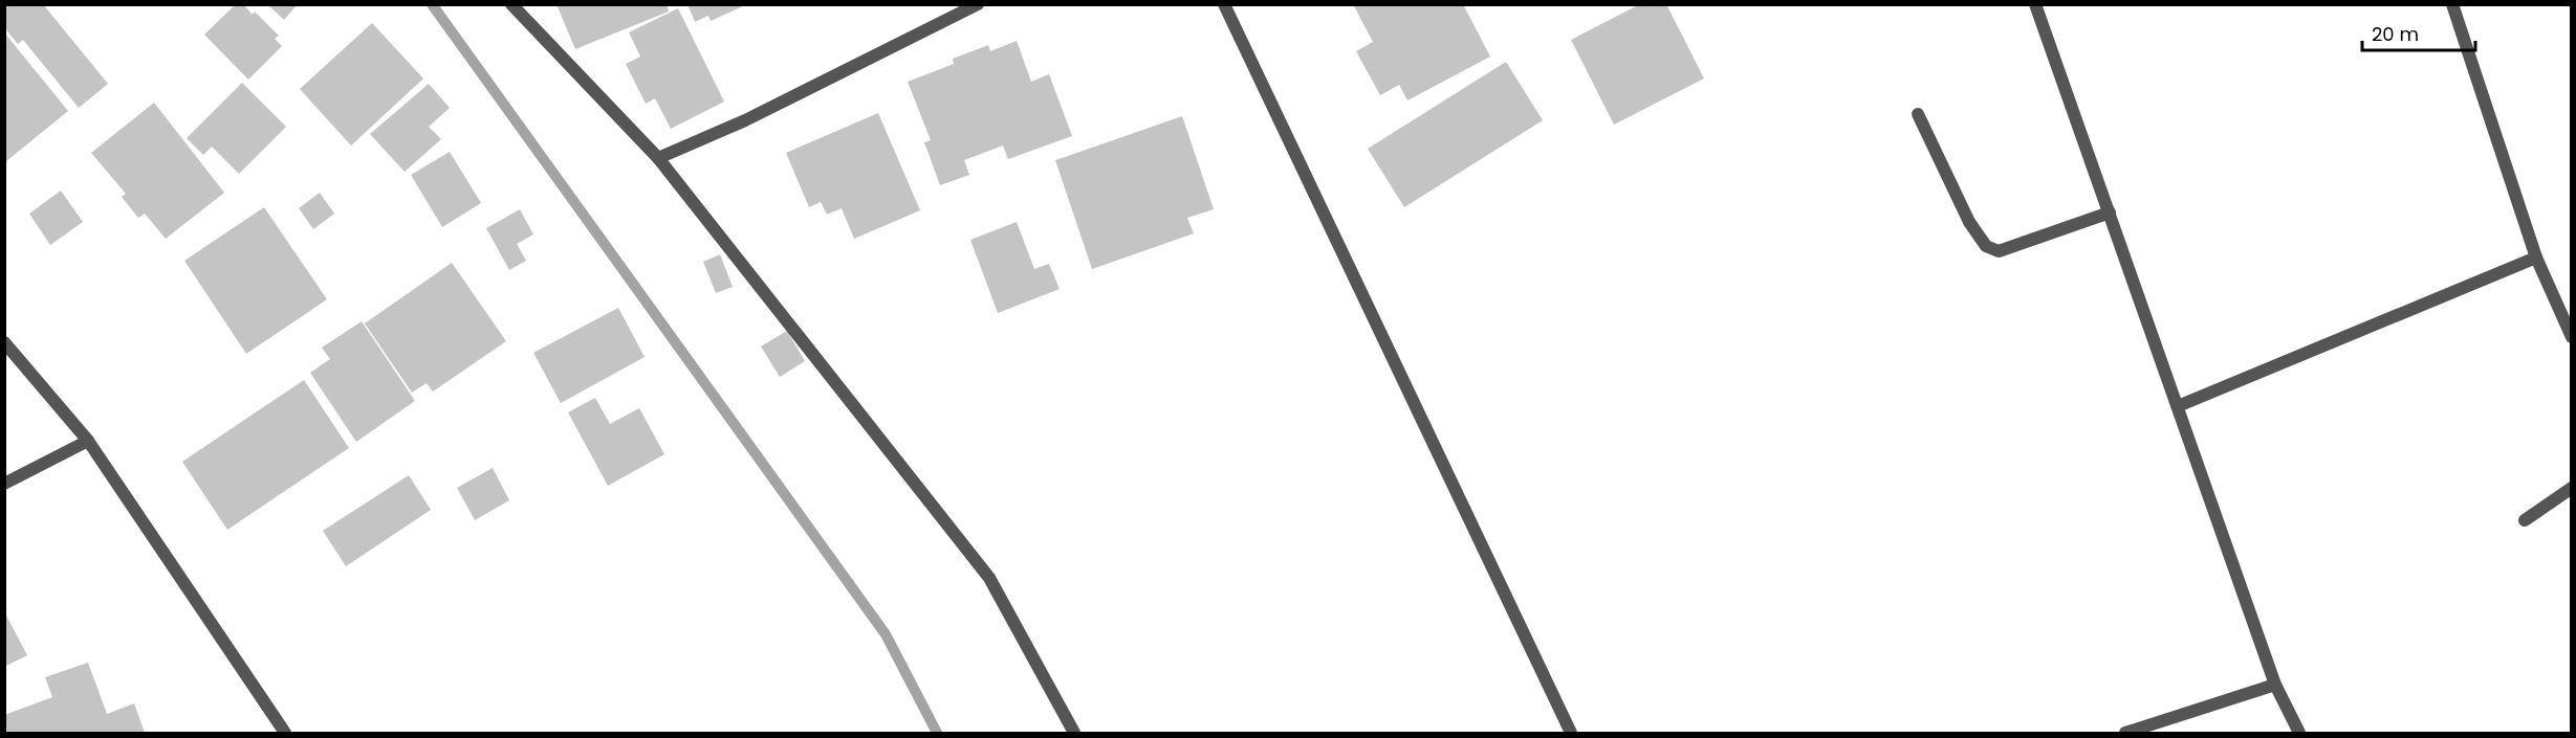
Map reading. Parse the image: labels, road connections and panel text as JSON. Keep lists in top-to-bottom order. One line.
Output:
{"scale_bar":"20 m"}
